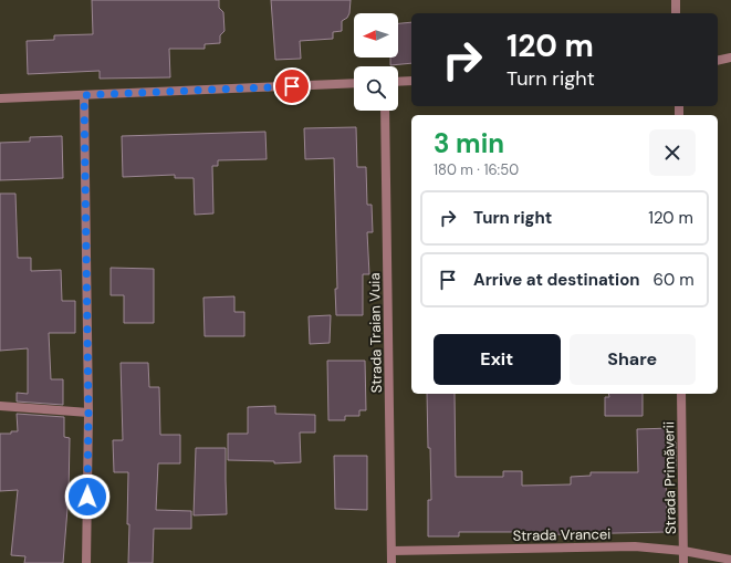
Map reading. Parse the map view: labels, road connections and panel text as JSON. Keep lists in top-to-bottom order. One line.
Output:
{"streets":{"street":["Strada Traian Vuia","Strada Primăverii","Strada Vrancei"]},"crossings":[["Strada Traian Vuia","Strada Vrancei"],["Strada Primăverii","Strada Vrancei"]],"north":"left","page":{"turn":["120 m","Turn right"],"heading":["3 min","180 m · 16:50"],"list":[{"name":"Turn right","value":"120 m"},{"name":"Arrive at destination","value":"60 m"}],"buttons":["Exit","Share"]}}
